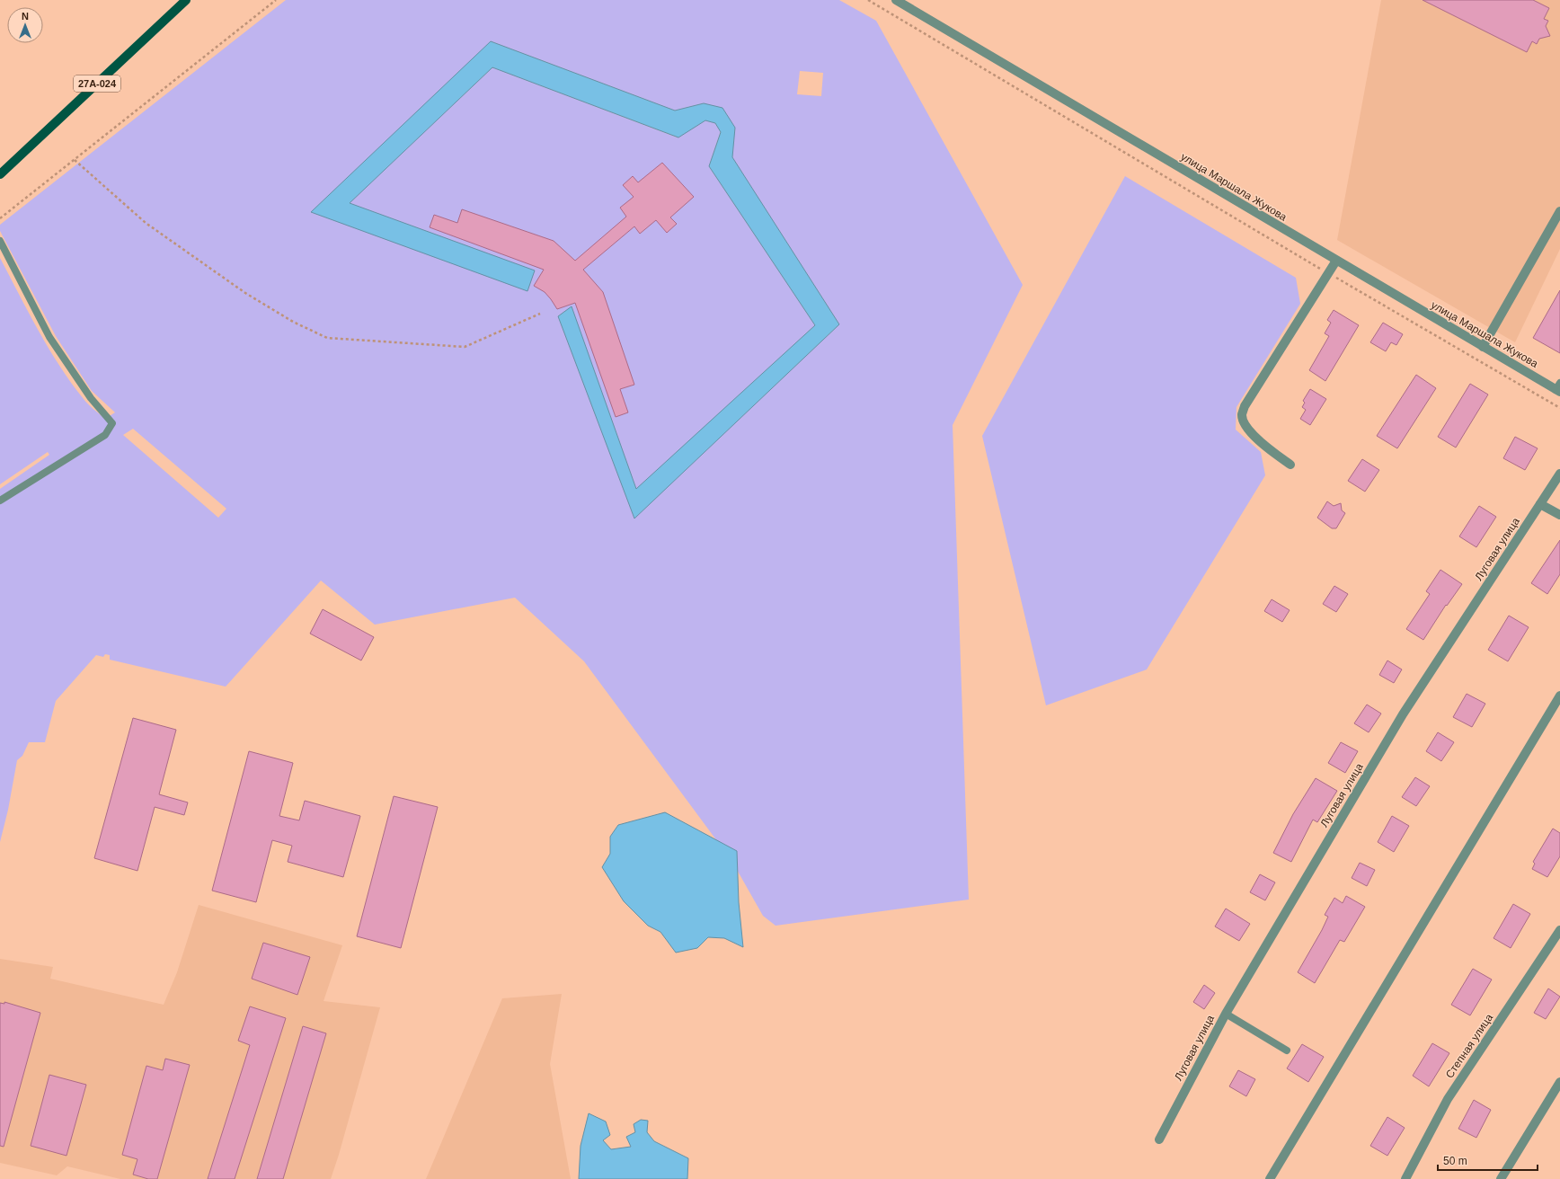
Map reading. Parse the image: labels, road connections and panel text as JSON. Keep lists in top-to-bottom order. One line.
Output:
{"streets":{"main road":["27А-024"],"street":["улица Маршала Жукова","Луговая улица","Степная улица"]},"scale_bar":"50 m","north":"top"}
